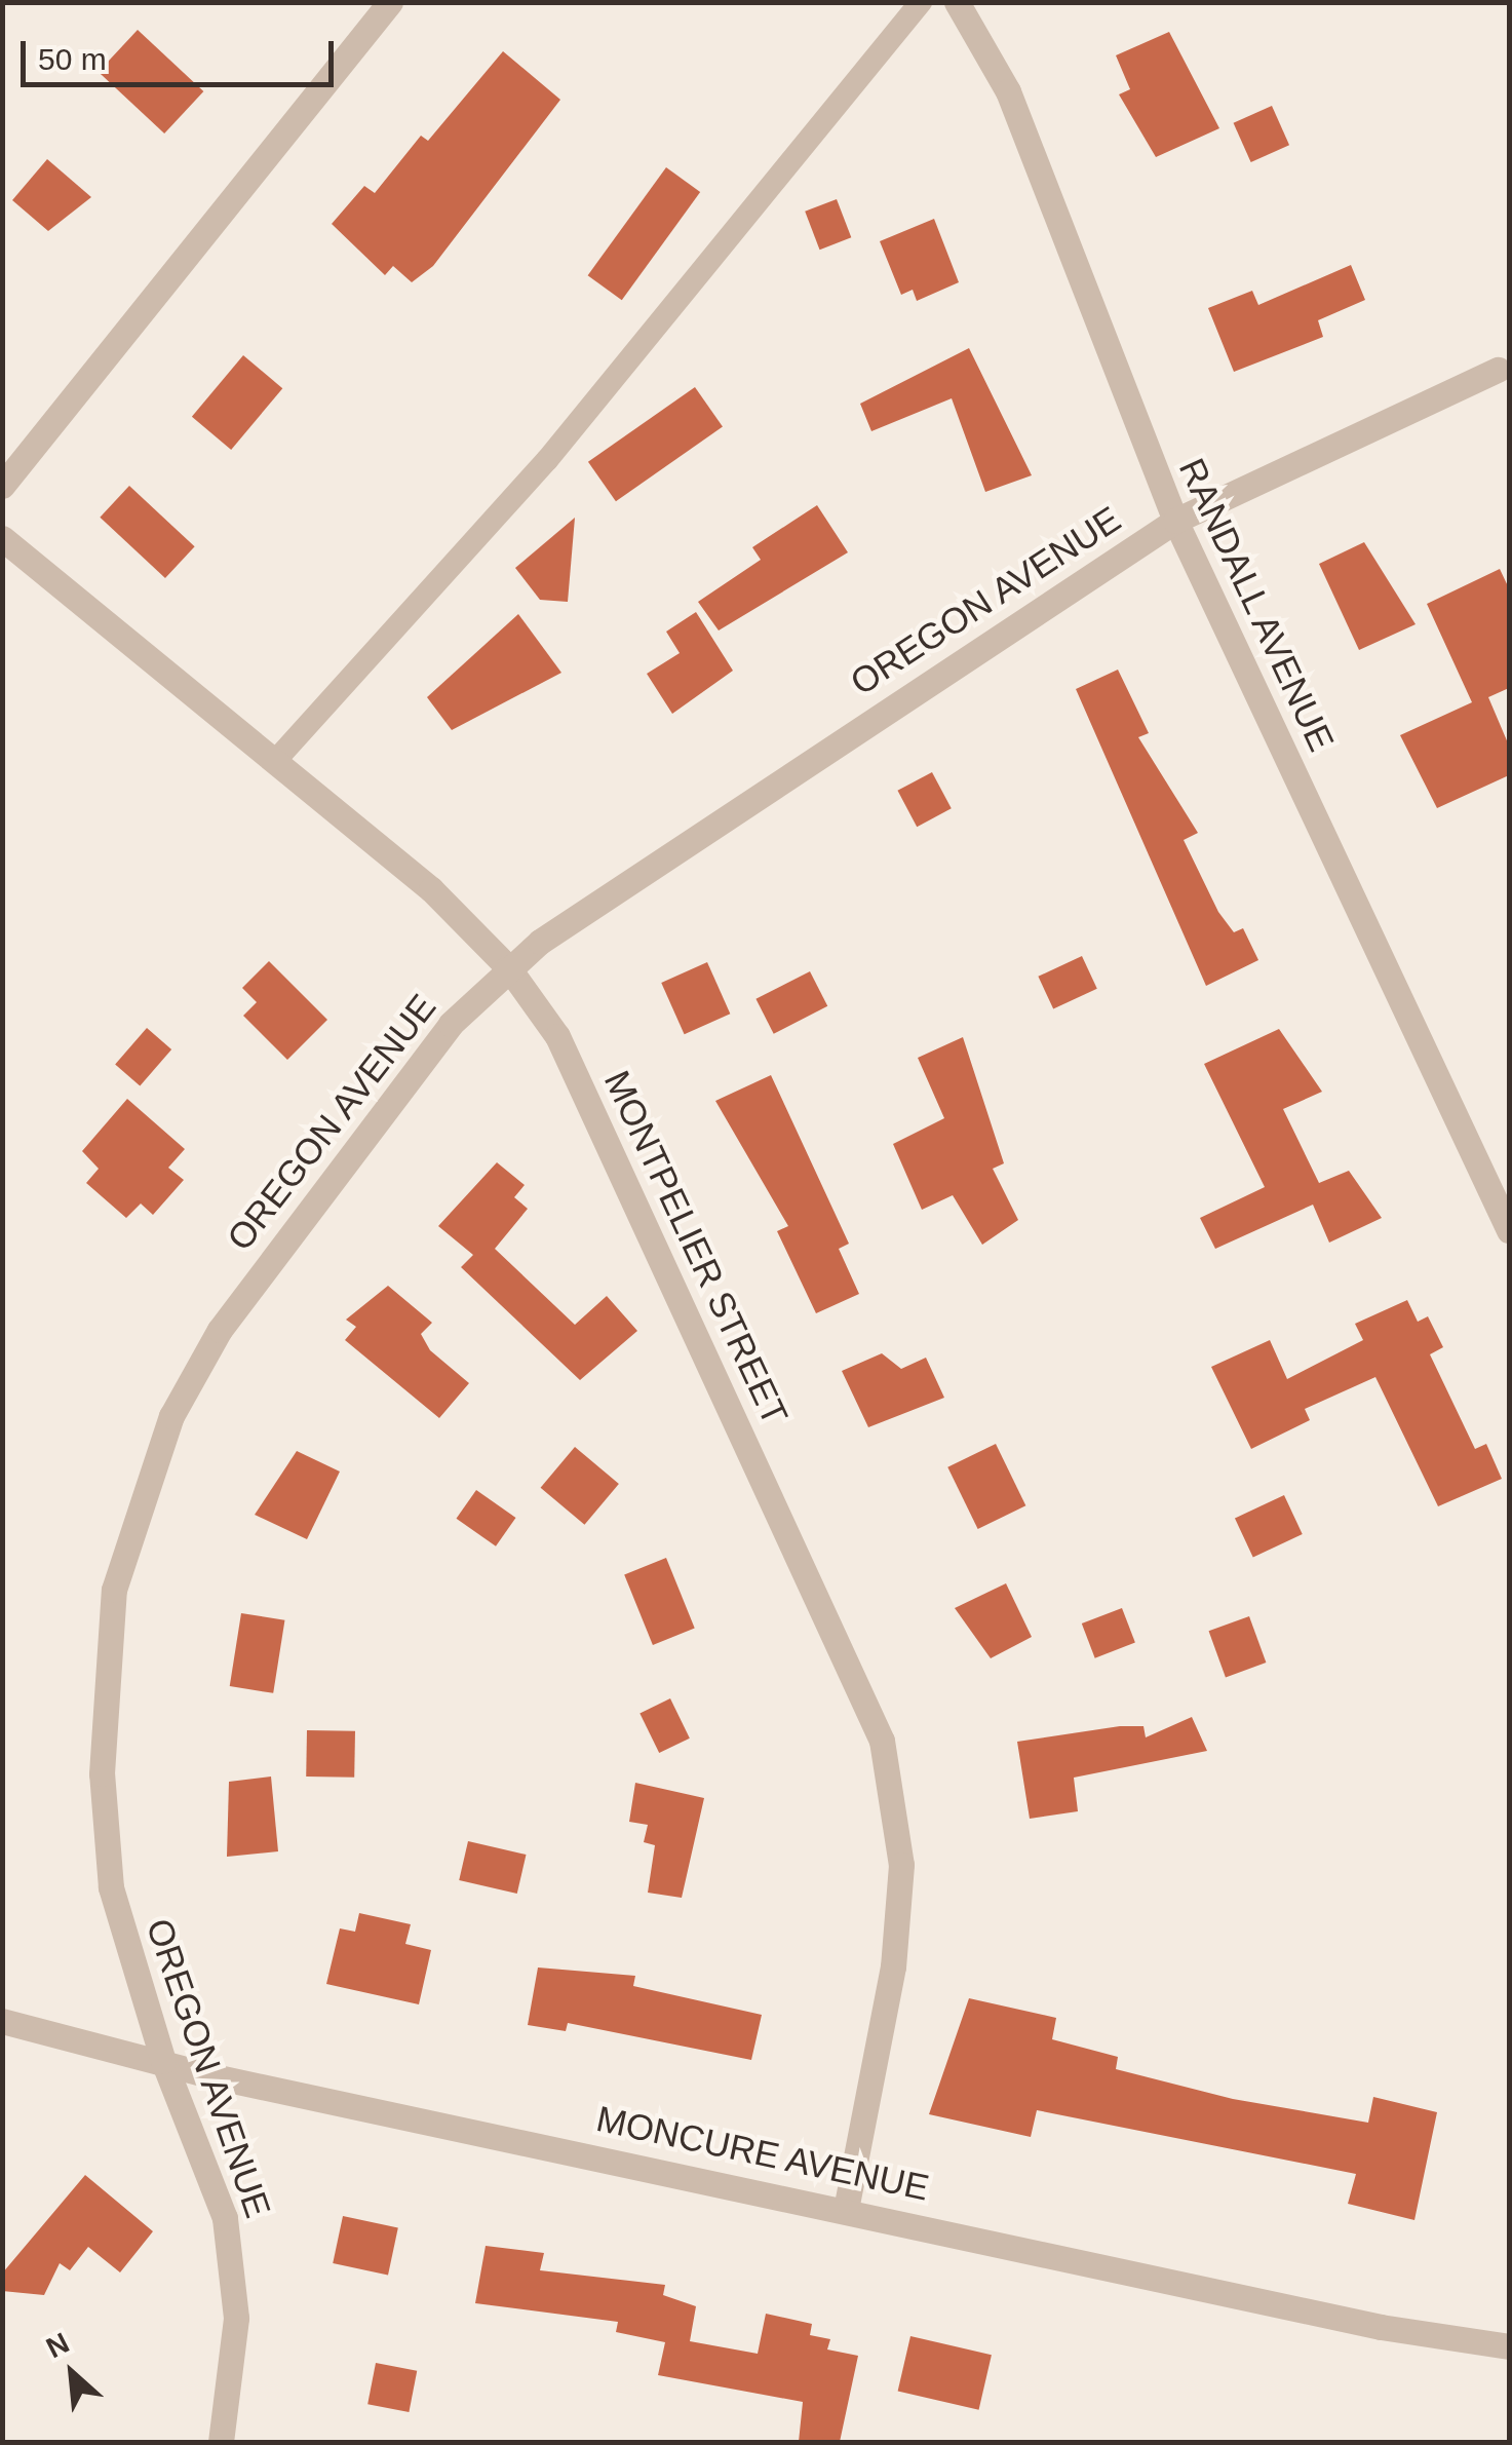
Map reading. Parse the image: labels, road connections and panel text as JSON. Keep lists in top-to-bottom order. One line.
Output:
{"streets":{"street":["OREGON AVENUE","RANDALL AVENUE","MONTPELIER STREET","MONCURE AVENUE"]},"crossings":[["OREGON AVENUE","RANDALL AVENUE"],["OREGON AVENUE","MONTPELIER STREET"],["OREGON AVENUE","MONCURE AVENUE"],["MONTPELIER STREET","MONCURE AVENUE"]],"scale_bar":"50 m","north":"top left"}
